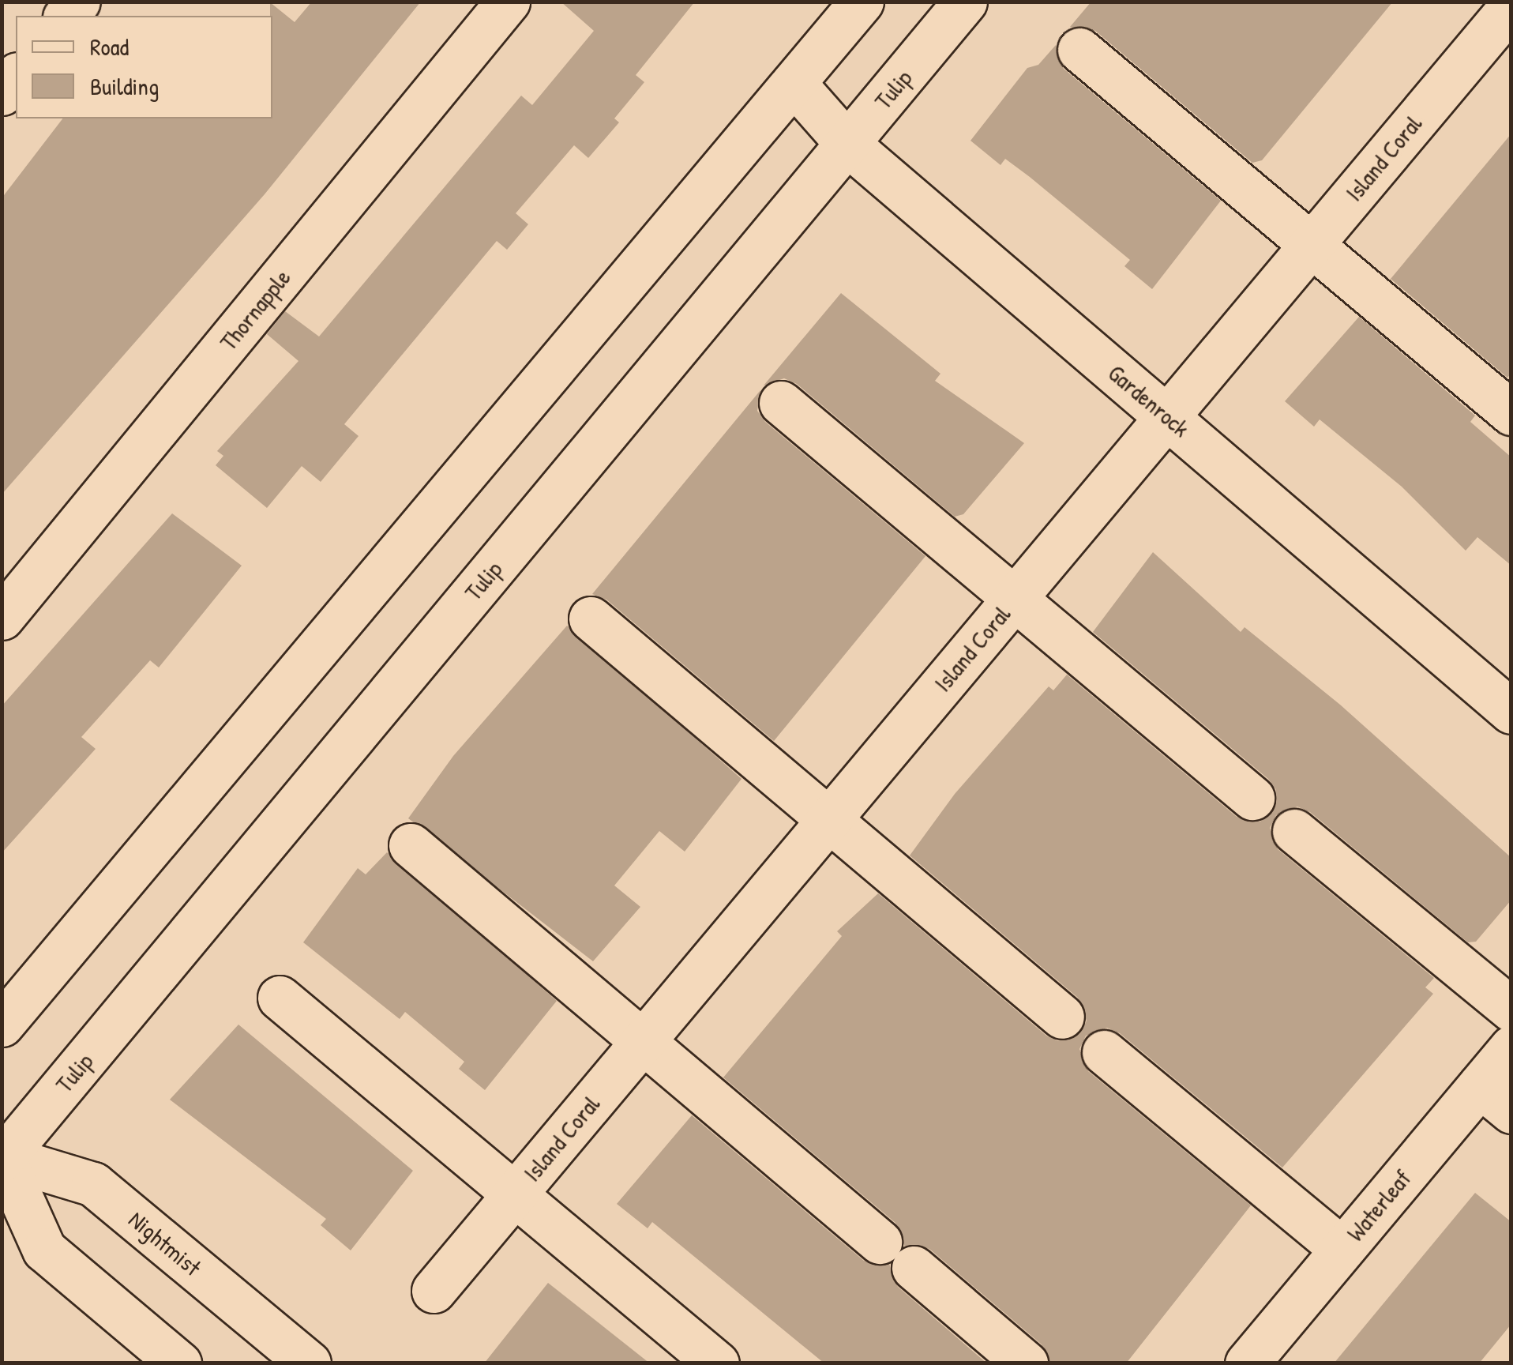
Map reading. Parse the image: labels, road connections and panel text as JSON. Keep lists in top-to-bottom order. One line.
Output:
{"streets":{"street":["Tulip","Island Coral","Thornapple","Gardenrock","Waterleaf","Nightmist"]},"crossings":[["Tulip","Gardenrock"],["Tulip","Nightmist"],["Island Coral","Gardenrock"]],"legend":["Road","Building"]}
